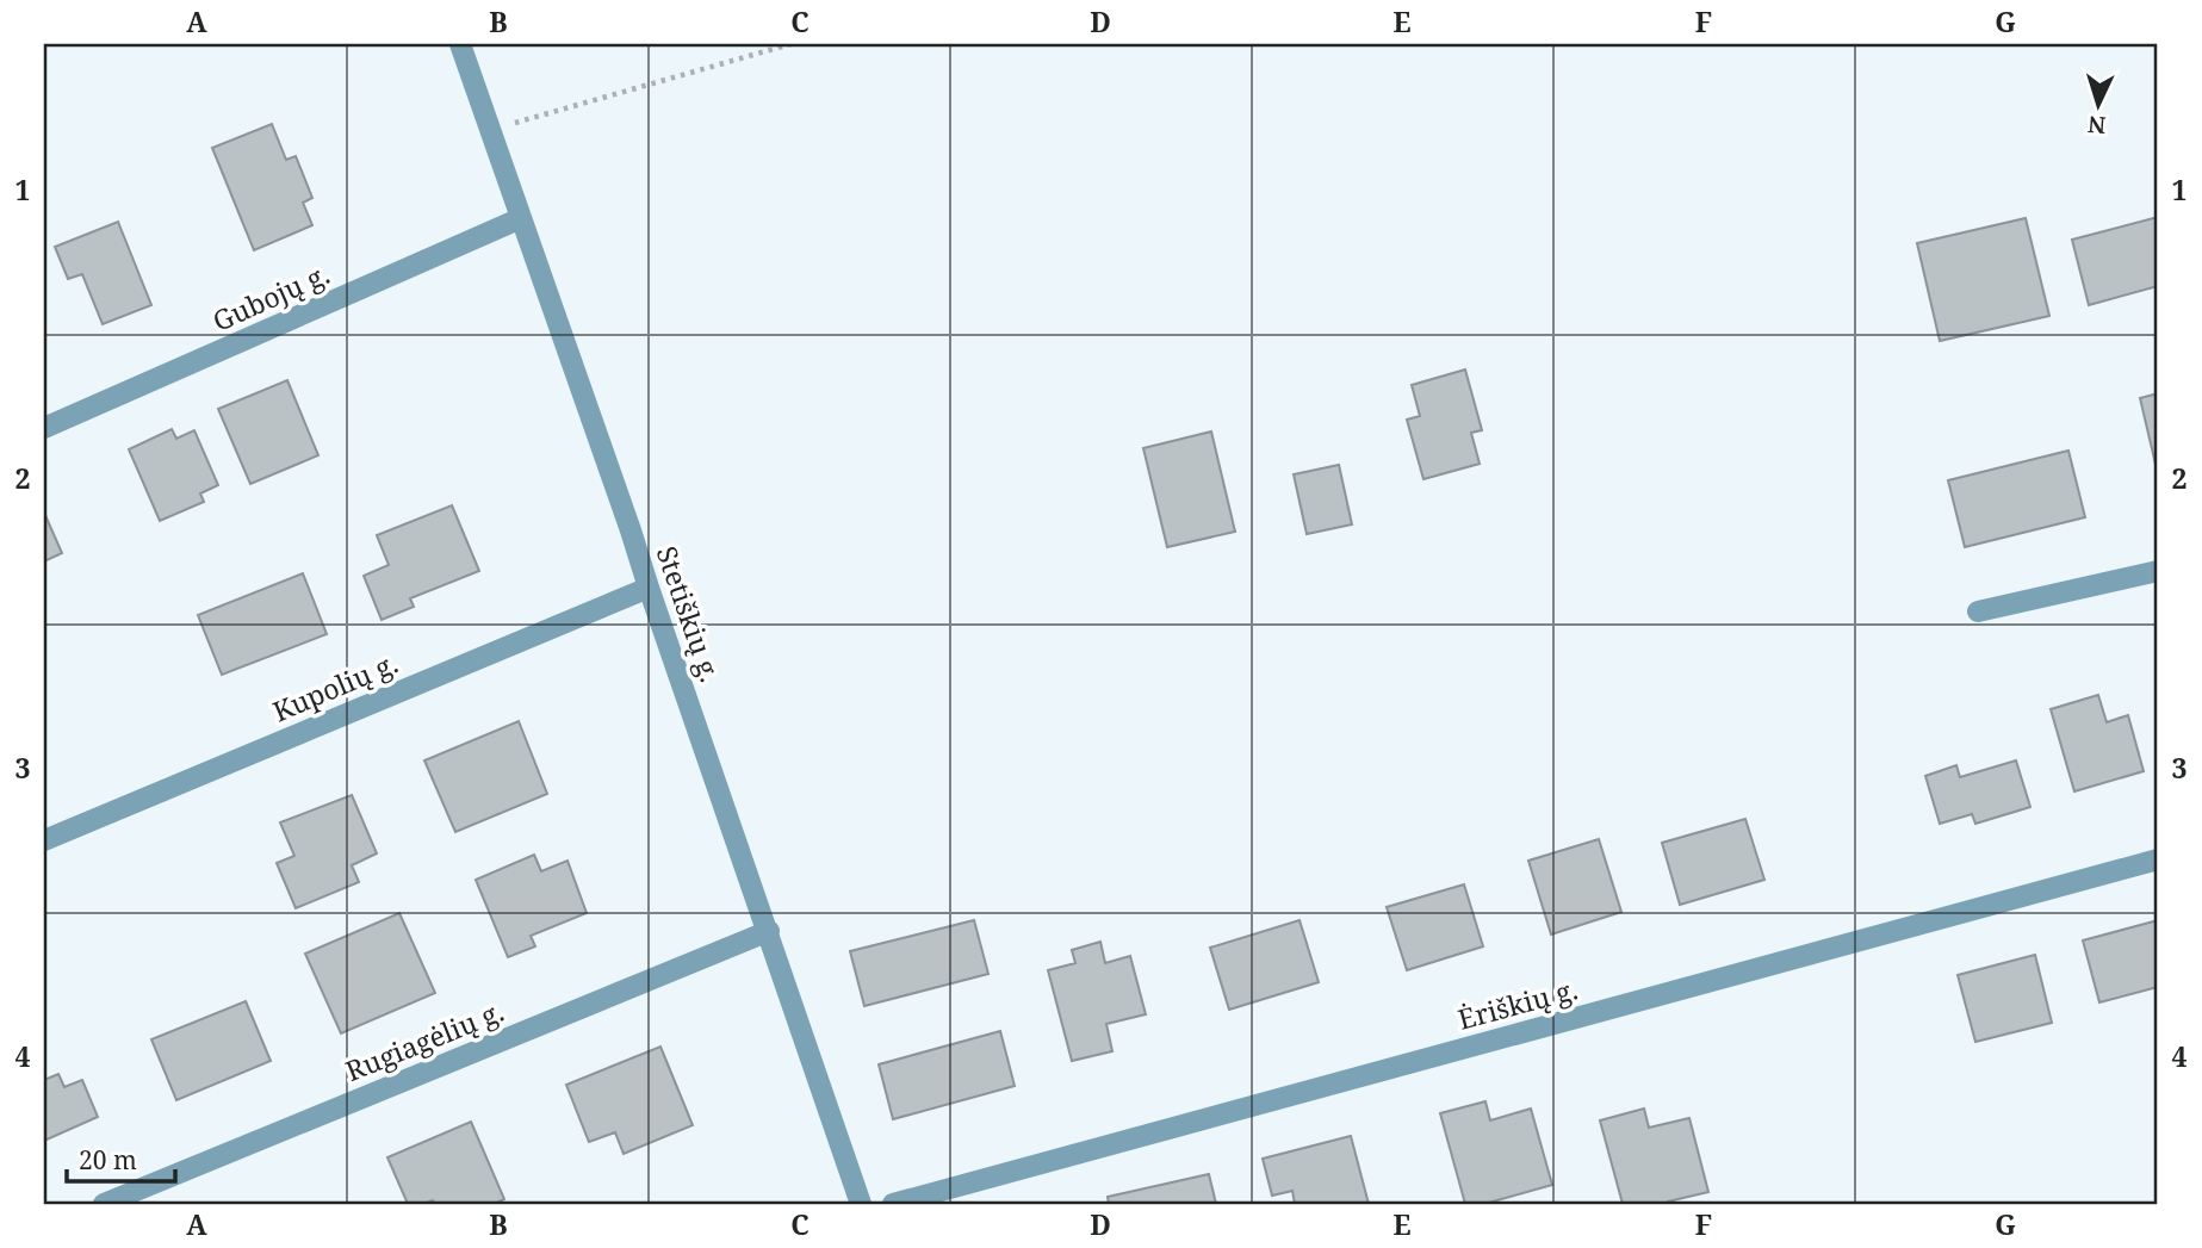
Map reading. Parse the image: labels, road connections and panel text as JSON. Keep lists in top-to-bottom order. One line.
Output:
{"streets":{"street":["Gubojų g.","Stetiškių g.","Kupolių g.","Ėriškių g.","Rugiagėlių g."]},"crossings":[["Gubojų g.","Stetiškių g."],["Stetiškių g.","Kupolių g."],["Stetiškių g.","Rugiagėlių g."]],"scale_bar":"20 m","north":"bottom","grid":{"columns":["A","B","C","D","E","F","G"],"rows":["1","2","3","4"]}}
